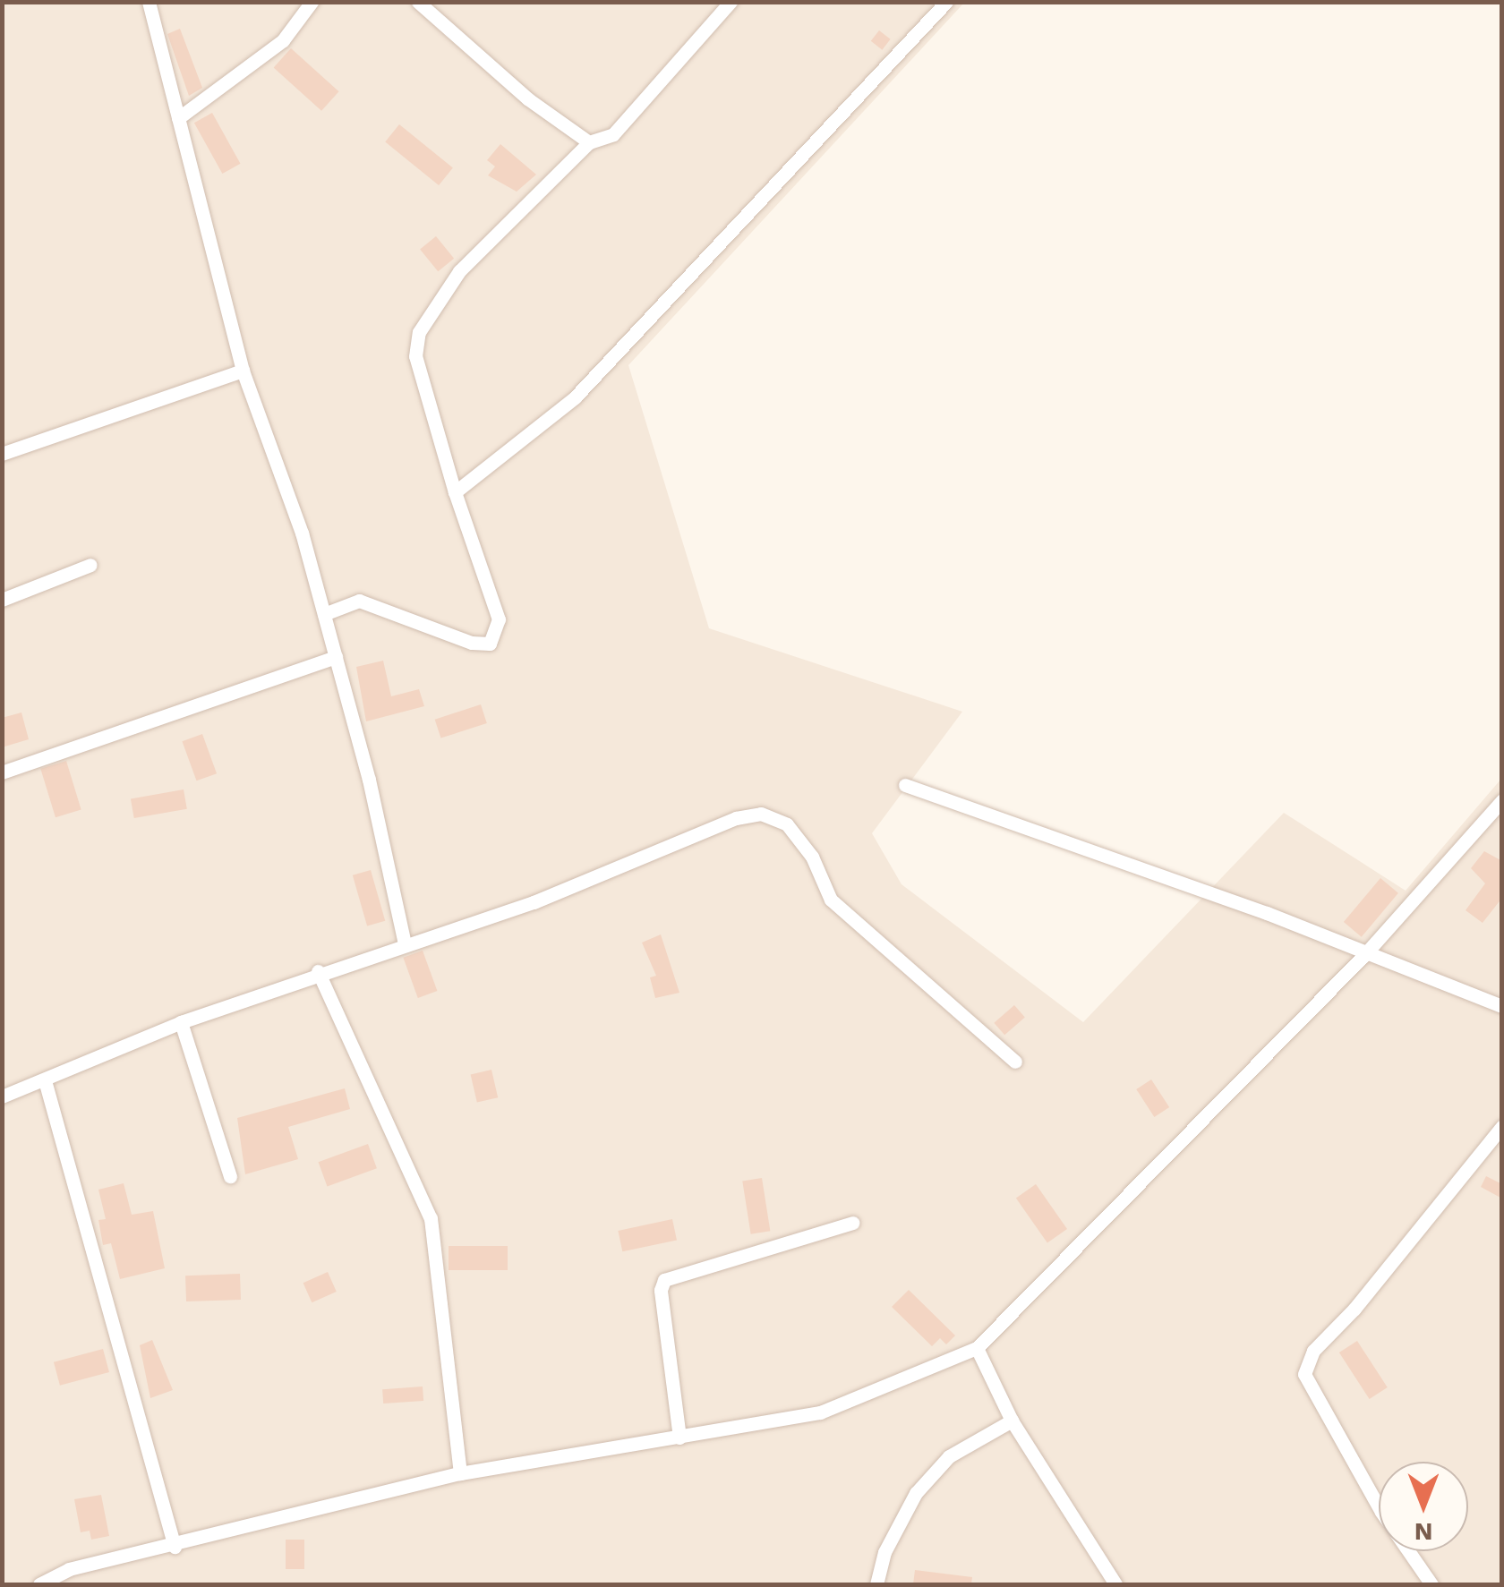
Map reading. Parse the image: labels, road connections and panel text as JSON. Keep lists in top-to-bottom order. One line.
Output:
{"north":"bottom"}
